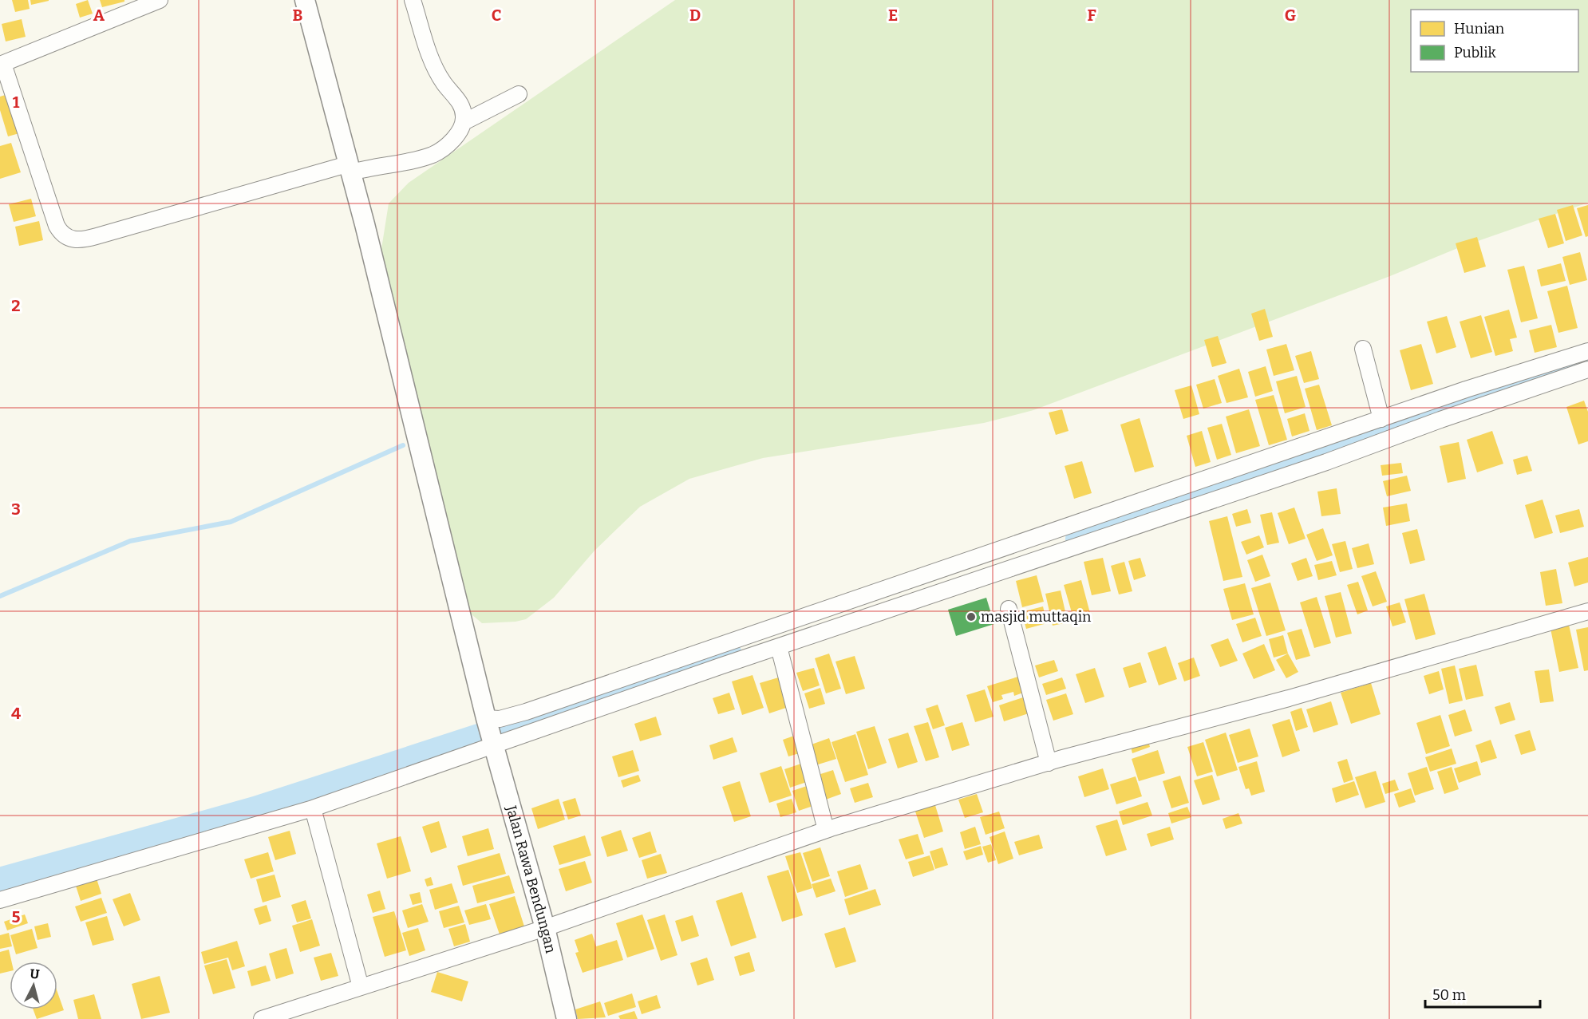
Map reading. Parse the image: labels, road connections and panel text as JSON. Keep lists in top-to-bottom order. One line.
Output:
{"streets":{"street":["Jalan Rawa Bendungan"]},"places":["masjid muttaqin"],"legend":["Hunian","Publik"],"scale_bar":"50 m","north":"top","grid":{"columns":["A","B","C","D","E","F","G"],"rows":["1","2","3","4","5"]}}
